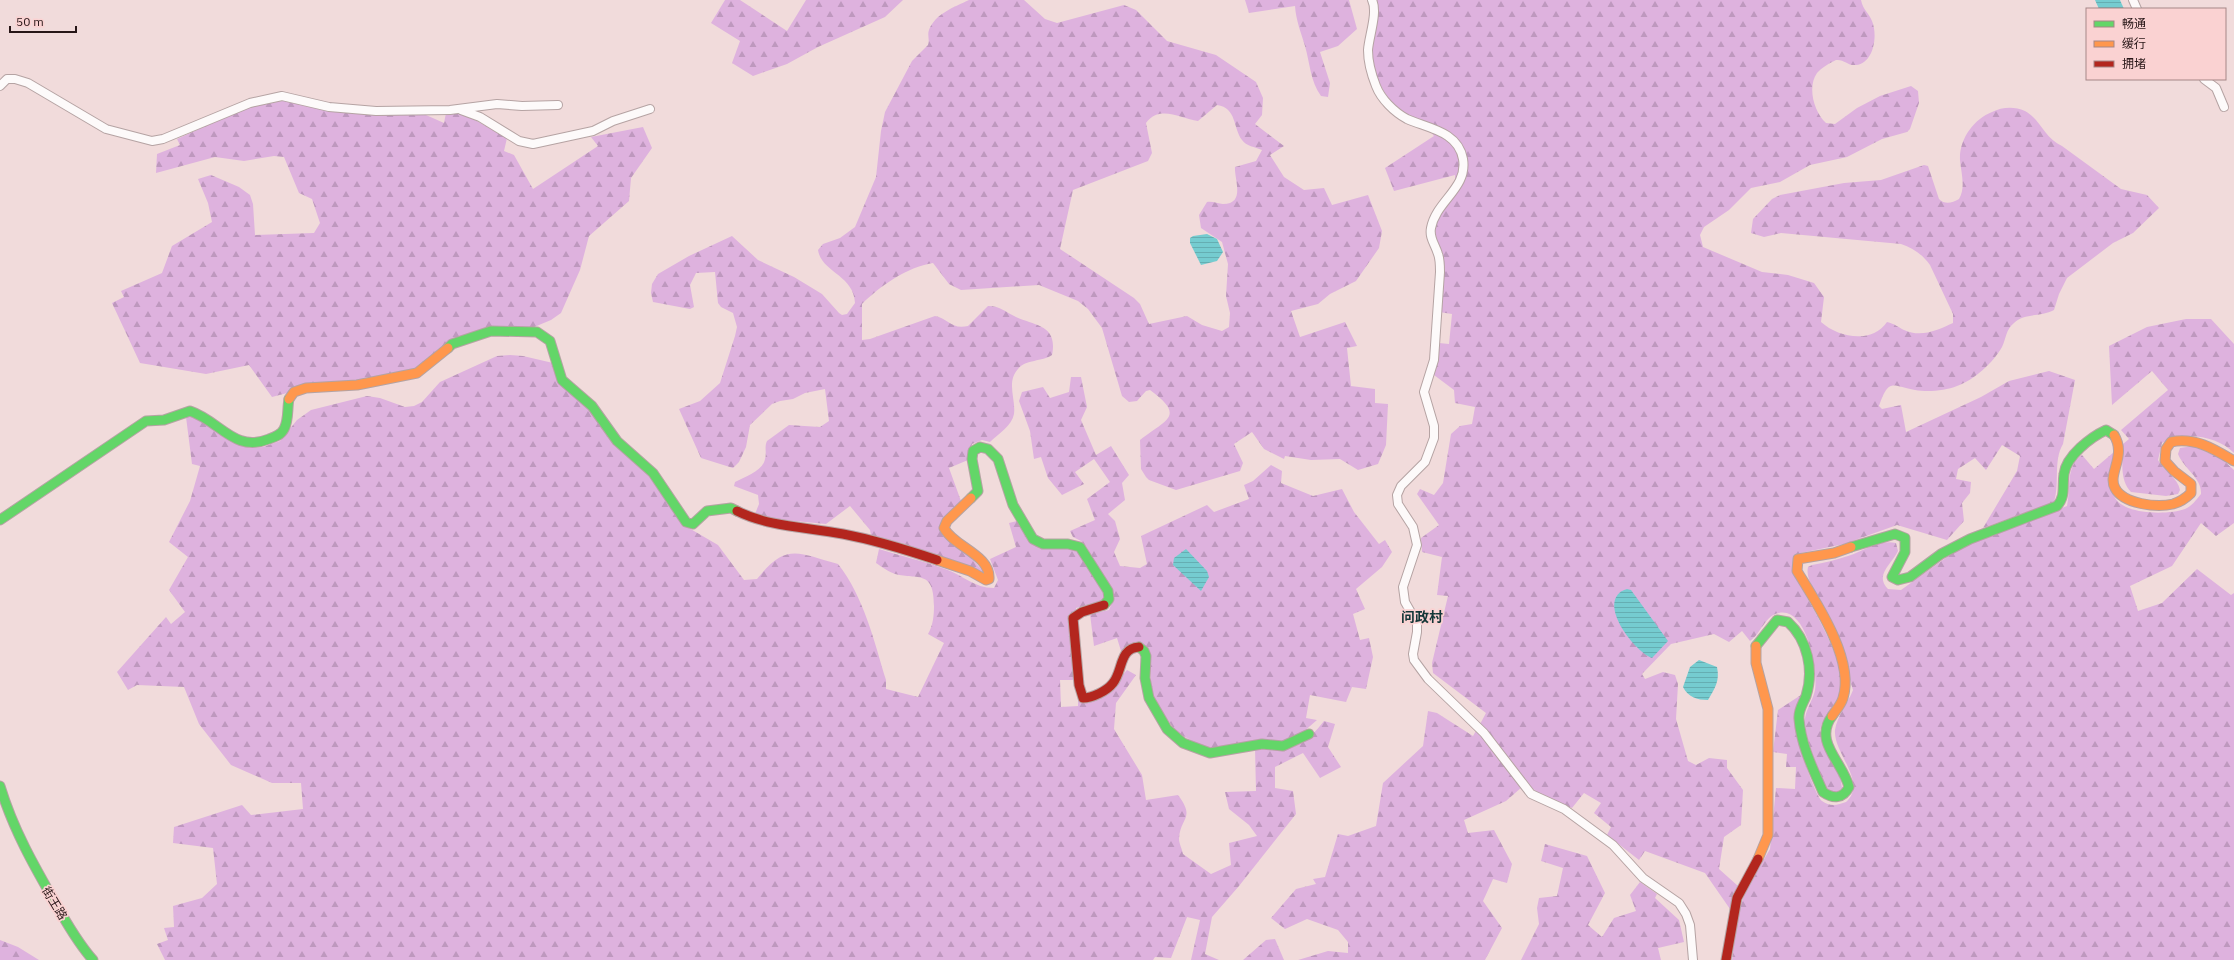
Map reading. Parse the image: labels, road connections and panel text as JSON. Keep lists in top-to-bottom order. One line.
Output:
{"streets":{"street":["街王路"]},"districts":["问政村"],"legend":["畅通","缓行","拥堵"],"scale_bar":"50 m"}
